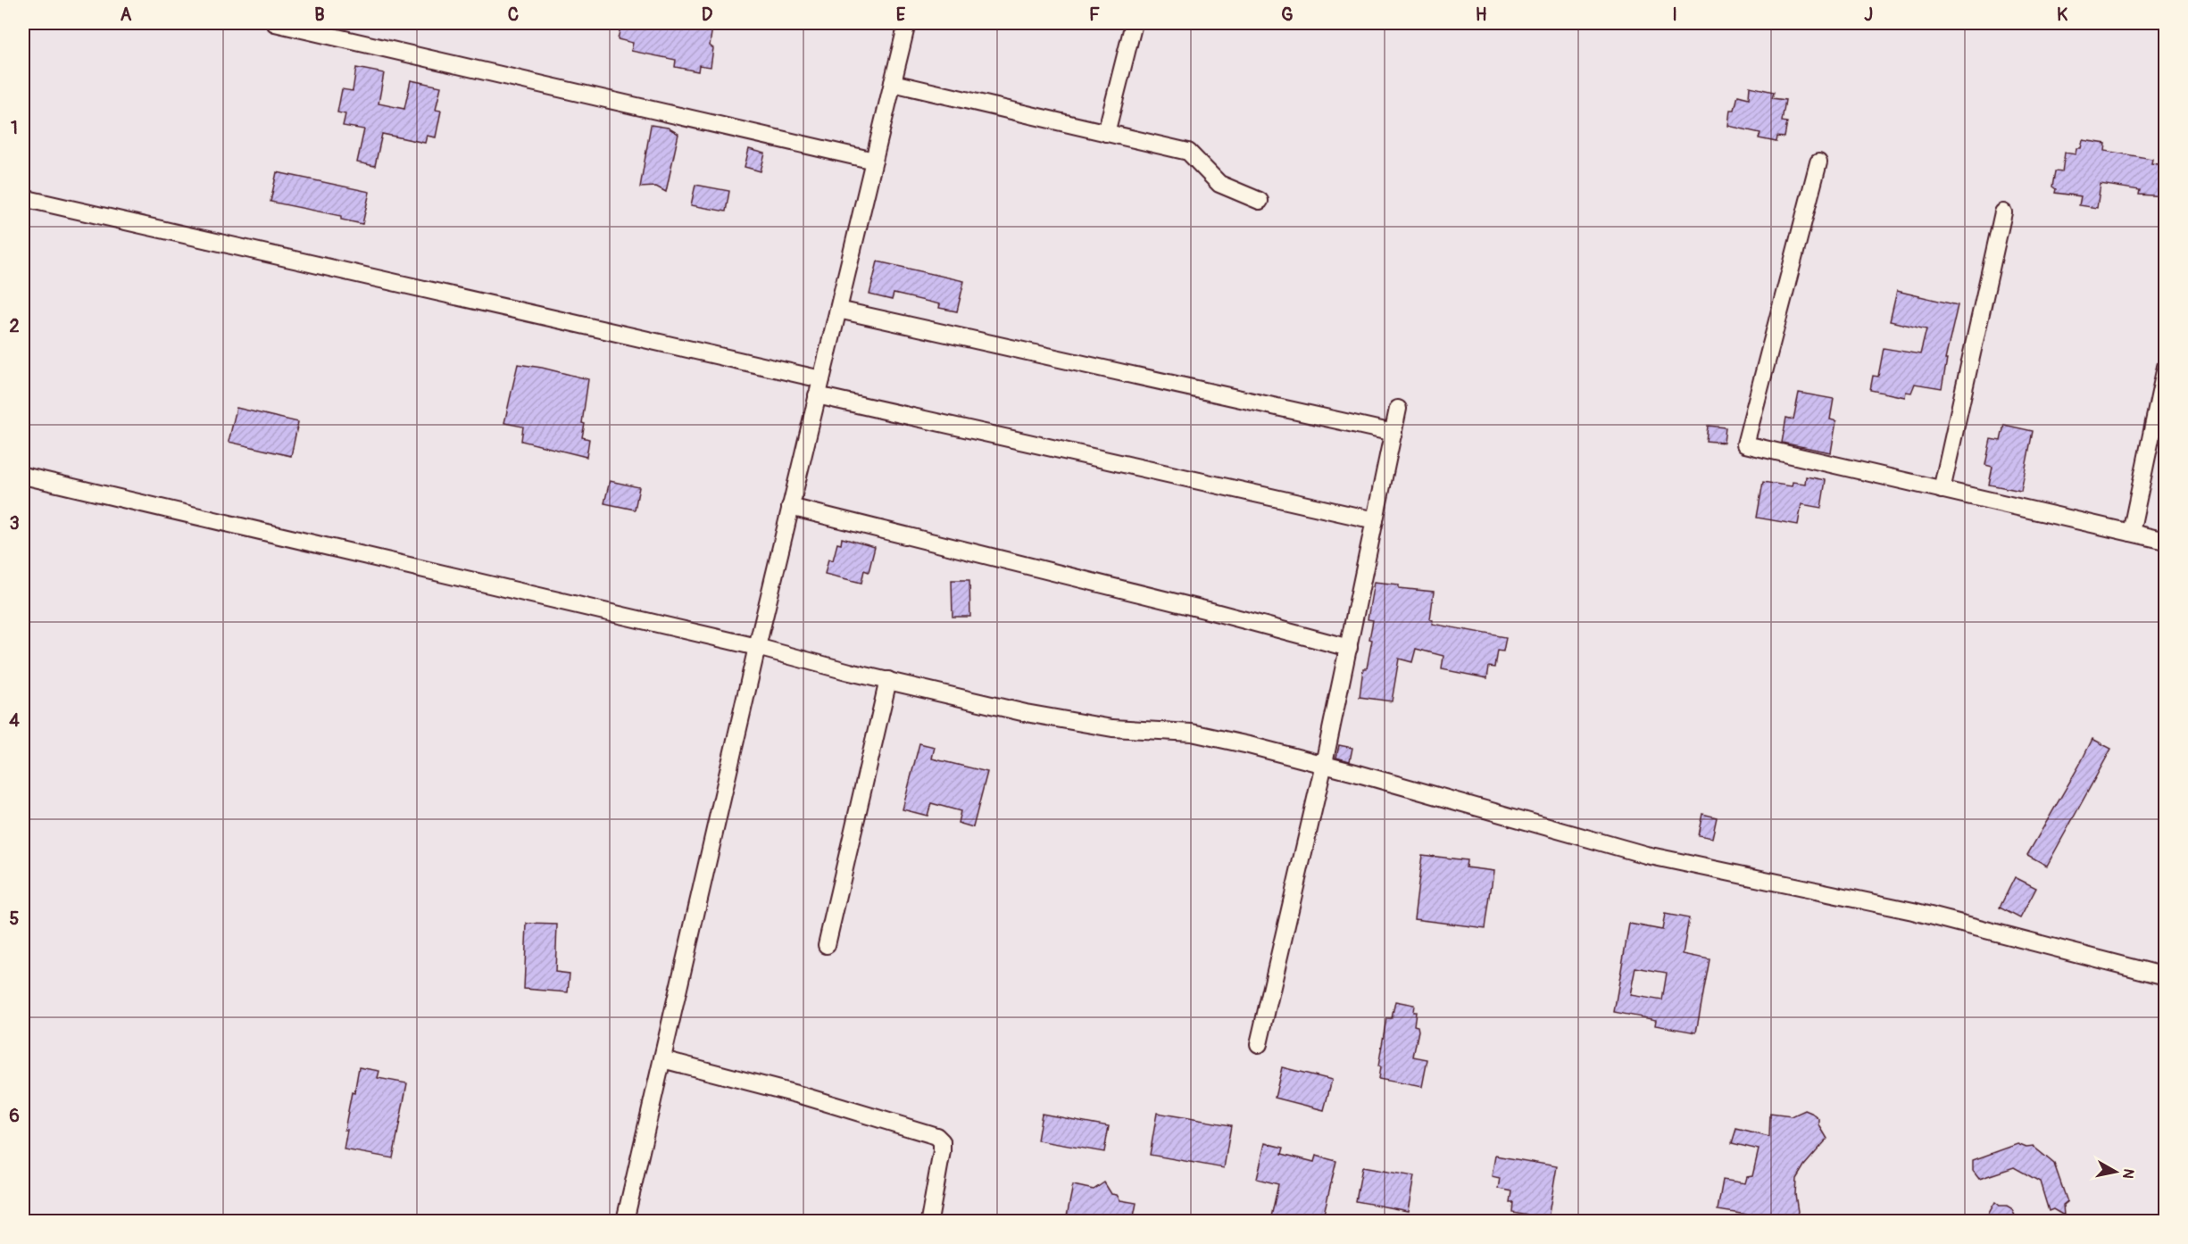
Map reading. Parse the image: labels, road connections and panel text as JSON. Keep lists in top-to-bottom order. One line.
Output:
{"north":"right","grid":{"columns":["A","B","C","D","E","F","G","H","I","J","K"],"rows":["1","2","3","4","5","6"]}}
